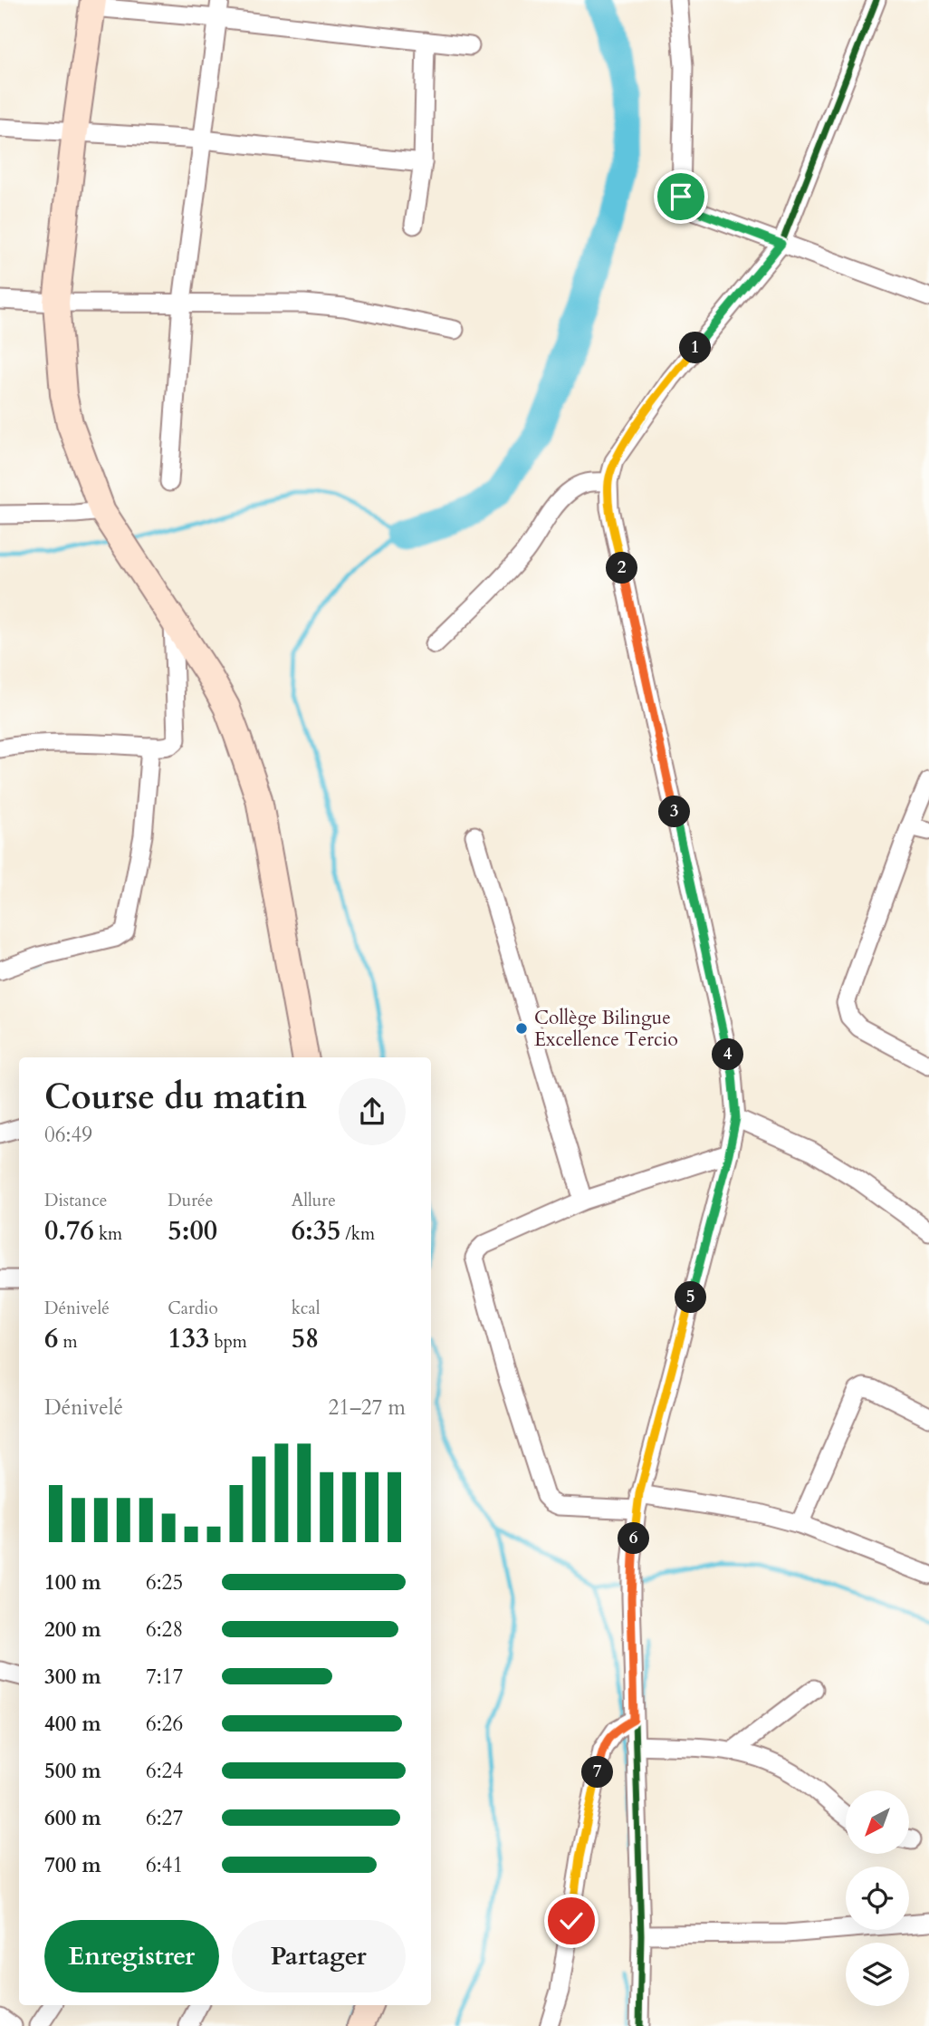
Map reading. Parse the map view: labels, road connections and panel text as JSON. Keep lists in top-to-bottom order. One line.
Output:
{"places":["Collège Bilingue Excellence Tercio"],"north":"bottom left","page":{"pins":["1","2","3","4","5","6","7"],"heading":["Course du matin","06:49"],"stats":[["Distance","0.76 km"],["Durée","5:00"],["Allure","6:35 /km"],["Dénivelé","6 m"],["Cardio","133 bpm"],["kcal","58"]],"chart":["Dénivelé","21–27 m"],"list":[{"name":"100 m","note":"6:25"},{"name":"200 m","note":"6:28"},{"name":"300 m","note":"7:17"},{"name":"400 m","note":"6:26"},{"name":"500 m","note":"6:24"},{"name":"600 m","note":"6:27"},{"name":"700 m","note":"6:41"}],"buttons":["Enregistrer","Partager"]}}
